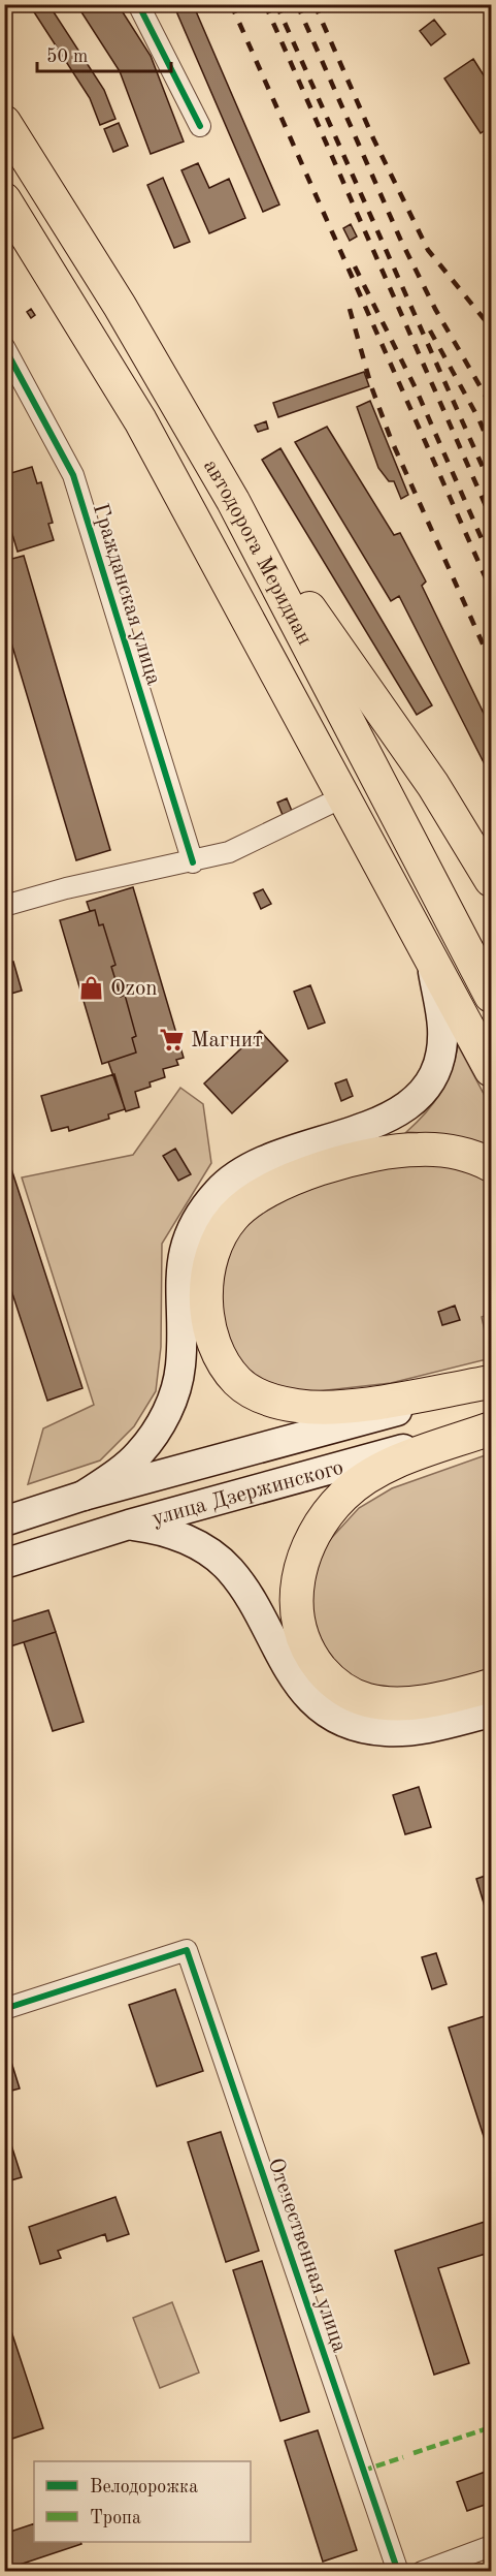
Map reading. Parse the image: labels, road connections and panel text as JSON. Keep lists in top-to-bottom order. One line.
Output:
{"streets":{"main road":["автодорога Меридиан","улица Дзержинского"],"street":["Гражданская улица","Отечественная улица"]},"places":{"shop":["Ozon"],"supermarket":["Магнит"]},"legend":["Велодорожка","Тропа"],"scale_bar":"50 m"}
